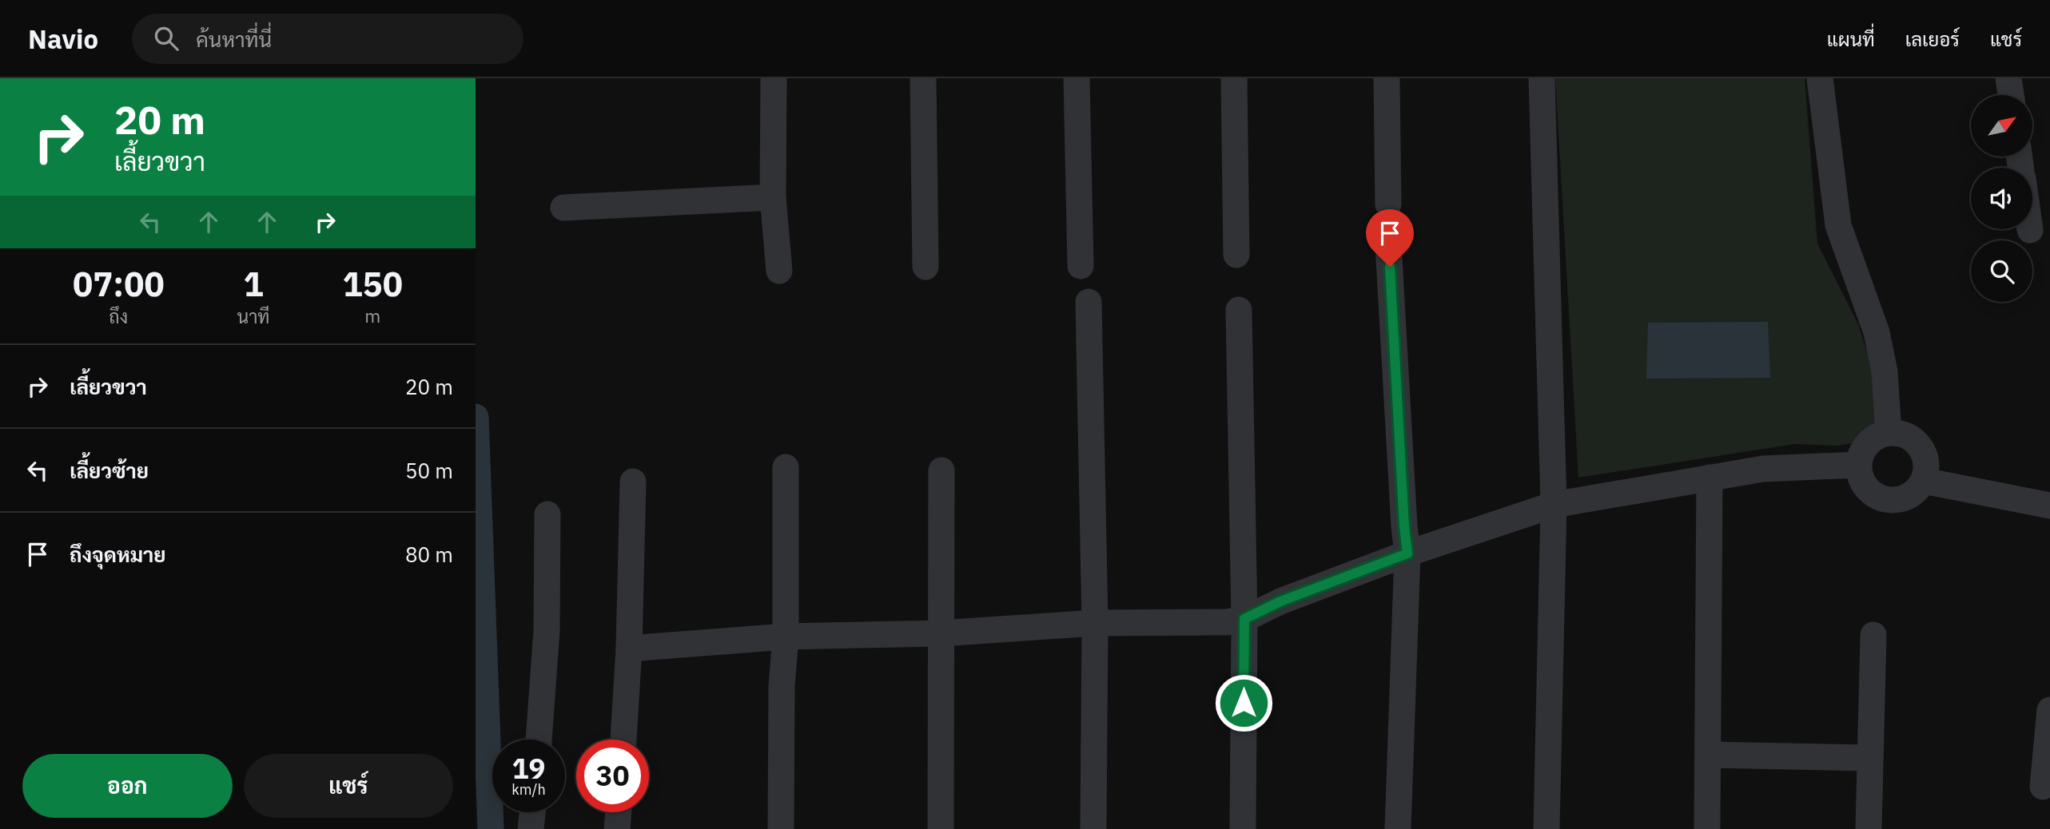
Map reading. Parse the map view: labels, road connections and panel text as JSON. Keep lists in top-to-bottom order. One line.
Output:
{"north":"top right","page":{"header":"Navio","search":"ค้นหาที่นี่","nav":["แผนที่","เลเยอร์","แชร์"],"turn":["20 m","เลี้ยวขวา"],"eta":["07:00","ถึง","1","นาที","150","m"],"list":[{"name":"เลี้ยวขวา","value":"20 m"},{"name":"เลี้ยวซ้าย","value":"50 m"},{"name":"ถึงจุดหมาย","value":"80 m"}],"speed":"19 km/h","limit":"30","buttons":["ออก","แชร์"]}}
